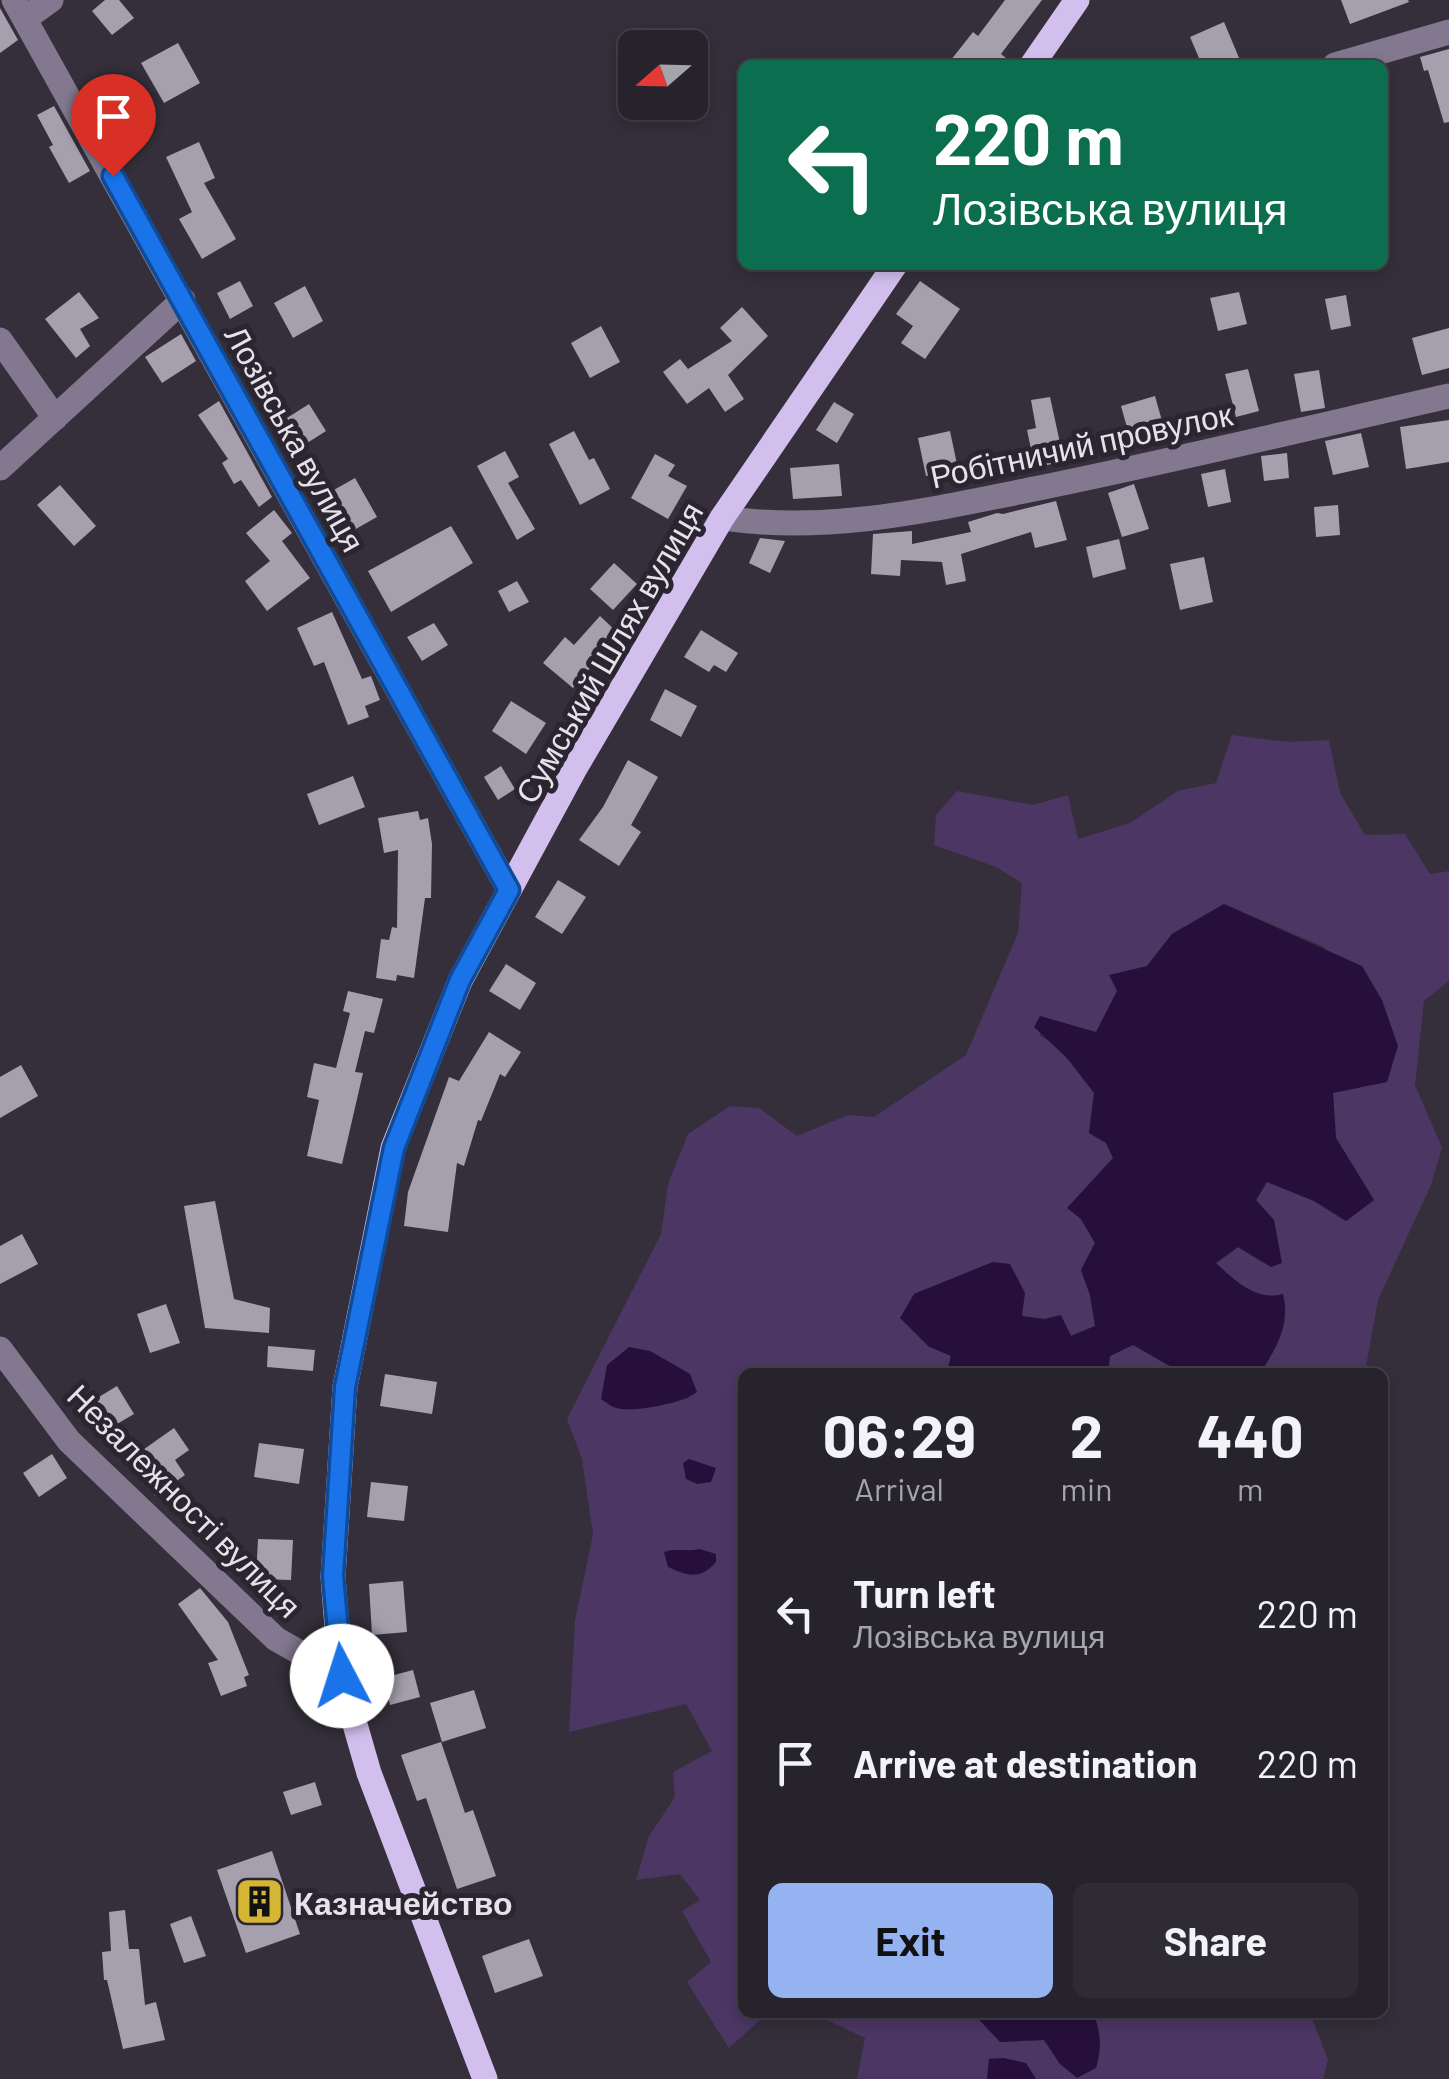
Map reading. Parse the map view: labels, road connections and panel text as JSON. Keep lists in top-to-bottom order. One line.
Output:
{"streets":{"main road":["Сумський Шлях вулиця"],"street":["Лозівська вулиця","Робітничий провулок","Незалежності вулиця"]},"crossings":[["Лозівська вулиця","Сумський Шлях вулиця"],["Робітничий провулок","Сумський Шлях вулиця"],["Сумський Шлях вулиця","Незалежності вулиця"]],"places":{"building":["Казначейство"]},"north":"left","page":{"turn":["220 m","Лозівська вулиця"],"eta":["06:29","Arrival","2","min","440","m"],"list":[{"name":"Turn left","note":"Лозівська вулиця","value":"220 m"},{"name":"Arrive at destination","value":"220 m"}],"buttons":["Exit","Share"]}}
